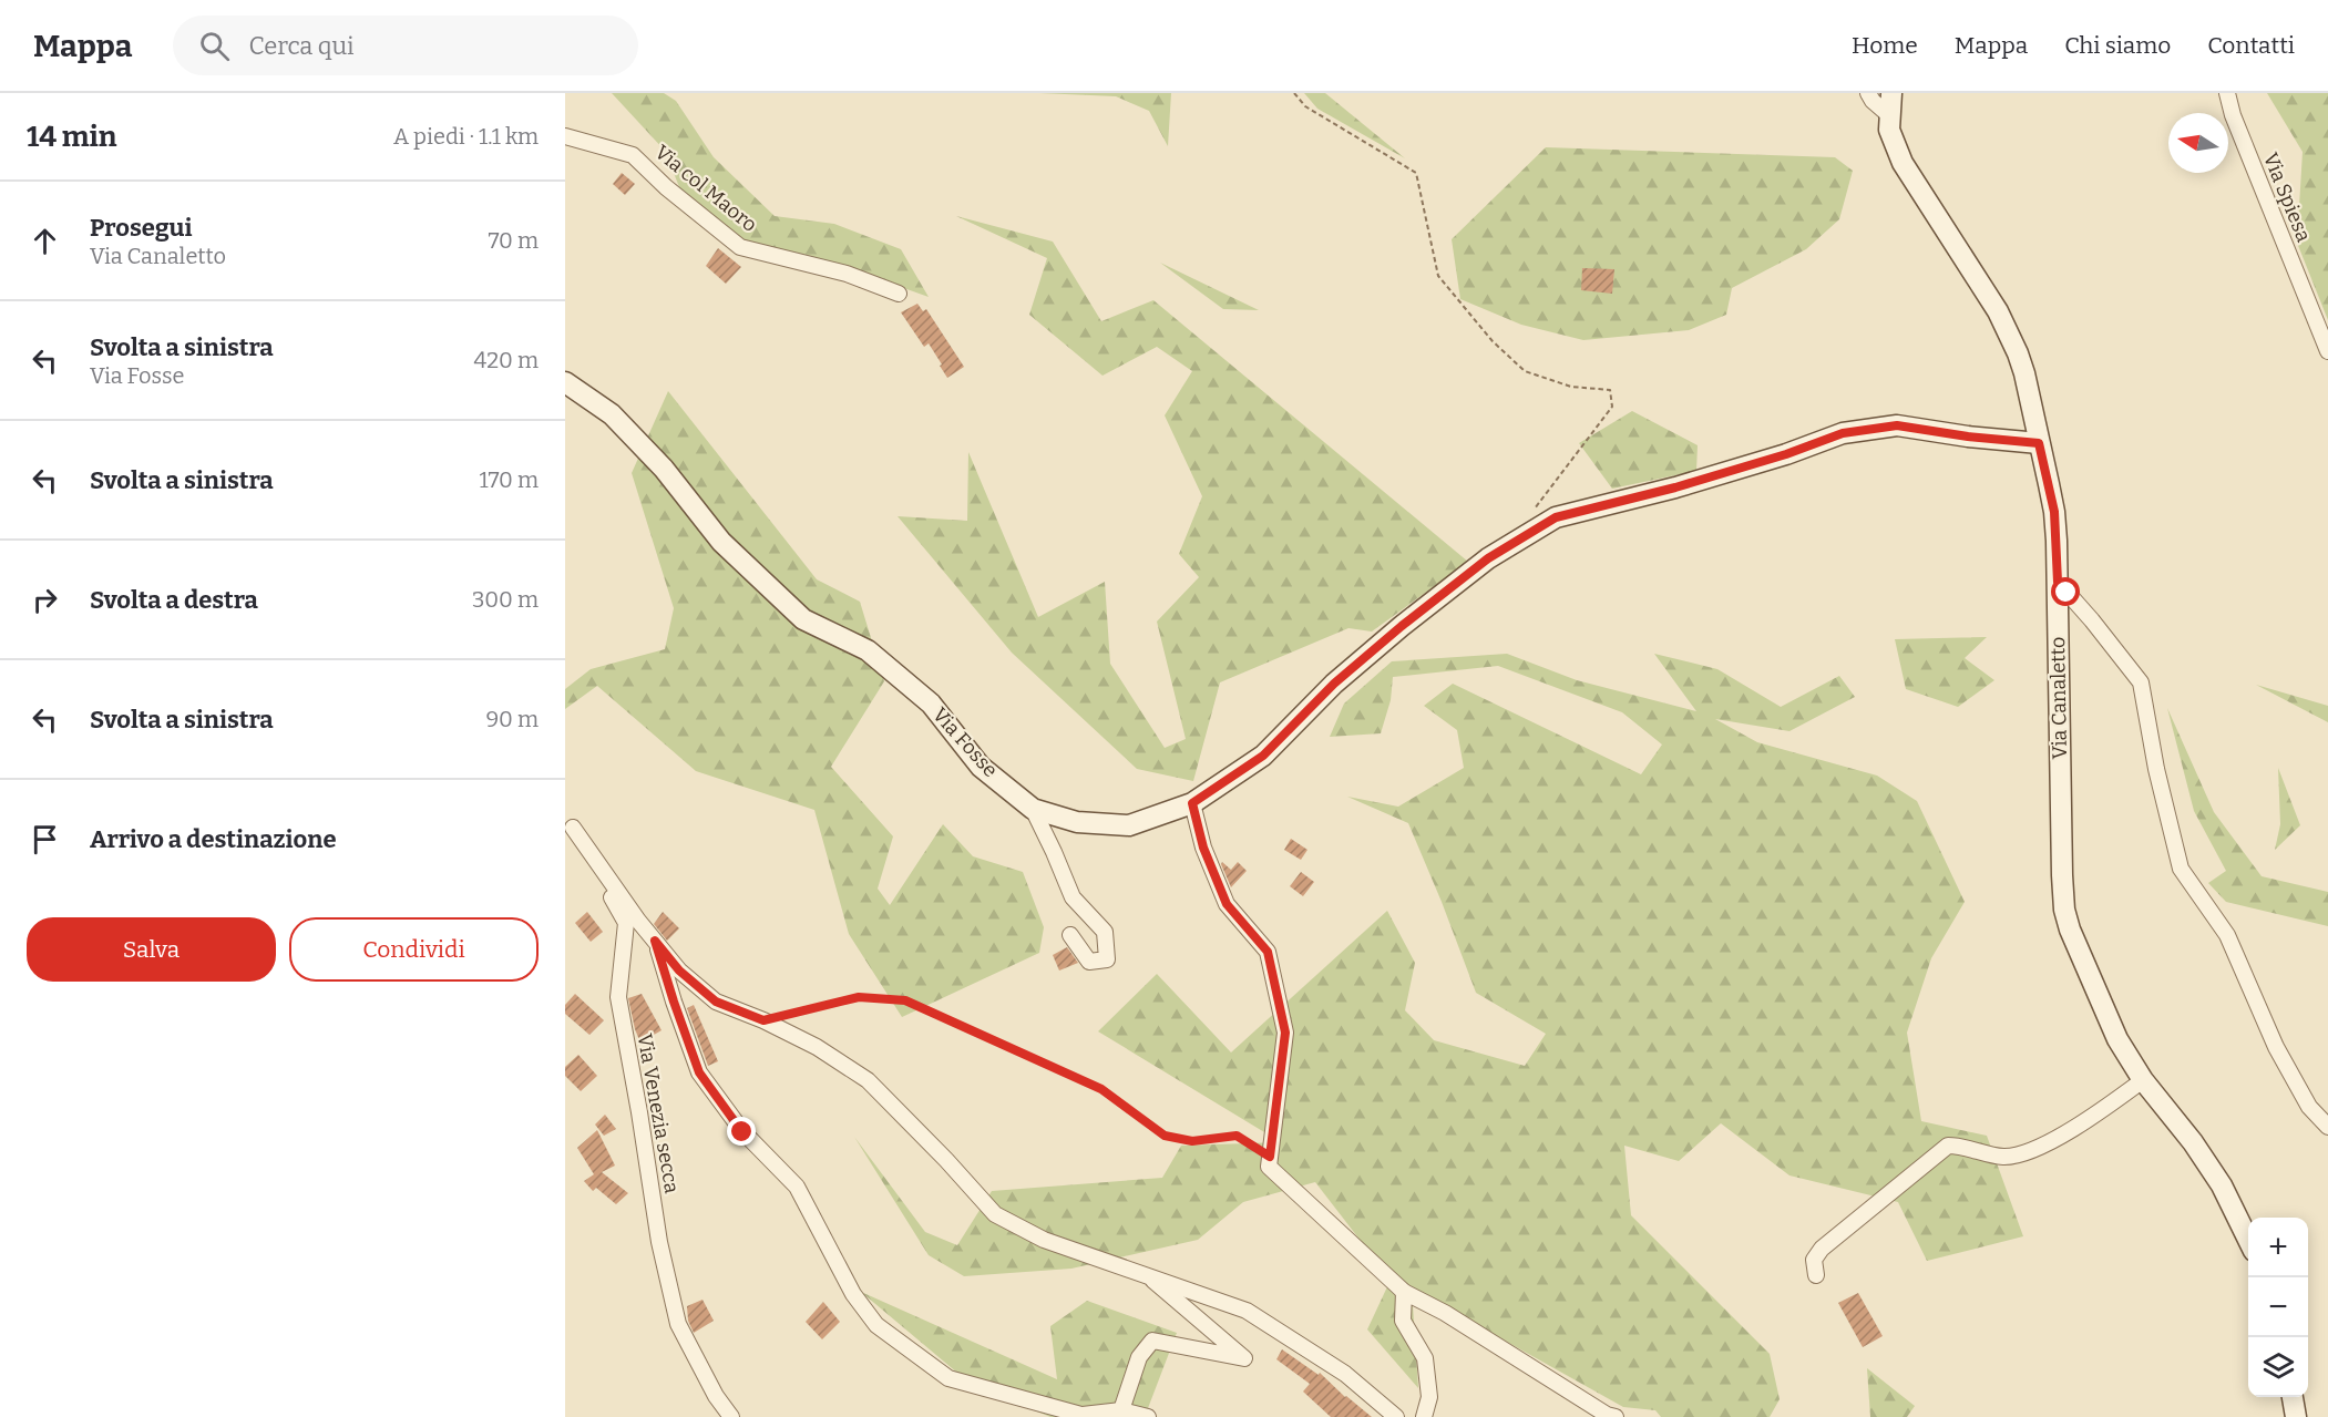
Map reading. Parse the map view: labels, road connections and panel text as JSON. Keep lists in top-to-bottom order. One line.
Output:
{"streets":{"street":["Via col Maoro","Via Spiesa","Via Canaletto","Via Fosse","Via Venezia secca"]},"crossings":[["Via Canaletto","Via Fosse"]],"north":"left","page":{"header":"Mappa","search":"Cerca qui","nav":["Home","Mappa","Chi siamo","Contatti"],"heading":["14 min","A piedi · 1.1 km"],"list":[["Prosegui","Via Canaletto","70 m"],["Svolta a sinistra","Via Fosse","420 m"],["Svolta a sinistra","170 m"],["Svolta a destra","300 m"],["Svolta a sinistra","90 m"],"Arrivo a destinazione"],"buttons":["Salva","Condividi"],"map_buttons":["+","−"]}}
